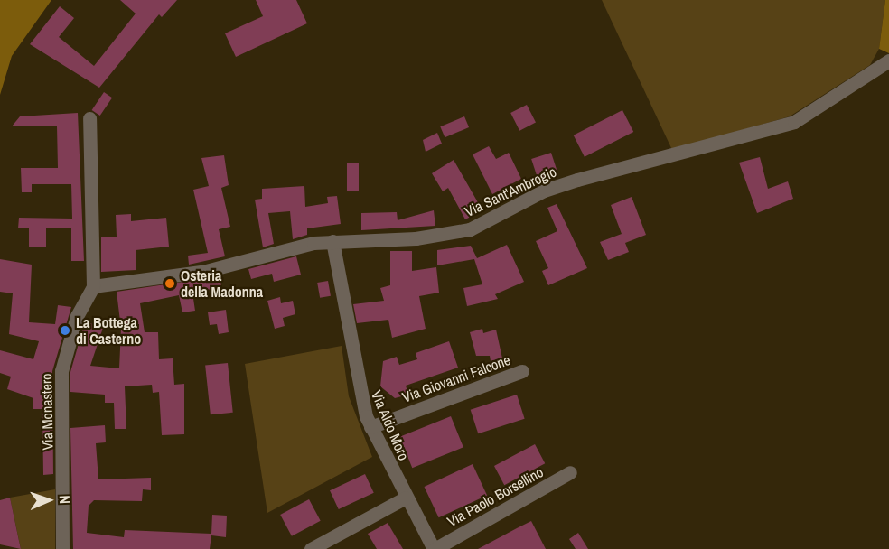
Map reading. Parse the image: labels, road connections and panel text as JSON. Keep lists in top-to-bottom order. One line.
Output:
{"streets":{"street":["Via Sant'Ambrogio","Via Giovanni Falcone","Via Monastero","Via Aldo Moro","Via Paolo Borsellino"]},"crossings":[["Via Sant'Ambrogio","Via Monastero"],["Via Sant'Ambrogio","Via Aldo Moro"],["Via Giovanni Falcone","Via Aldo Moro"],["Via Aldo Moro","Via Paolo Borsellino"]],"places":["Osteria della Madonna","La Bottega di Casterno"],"north":"right"}
